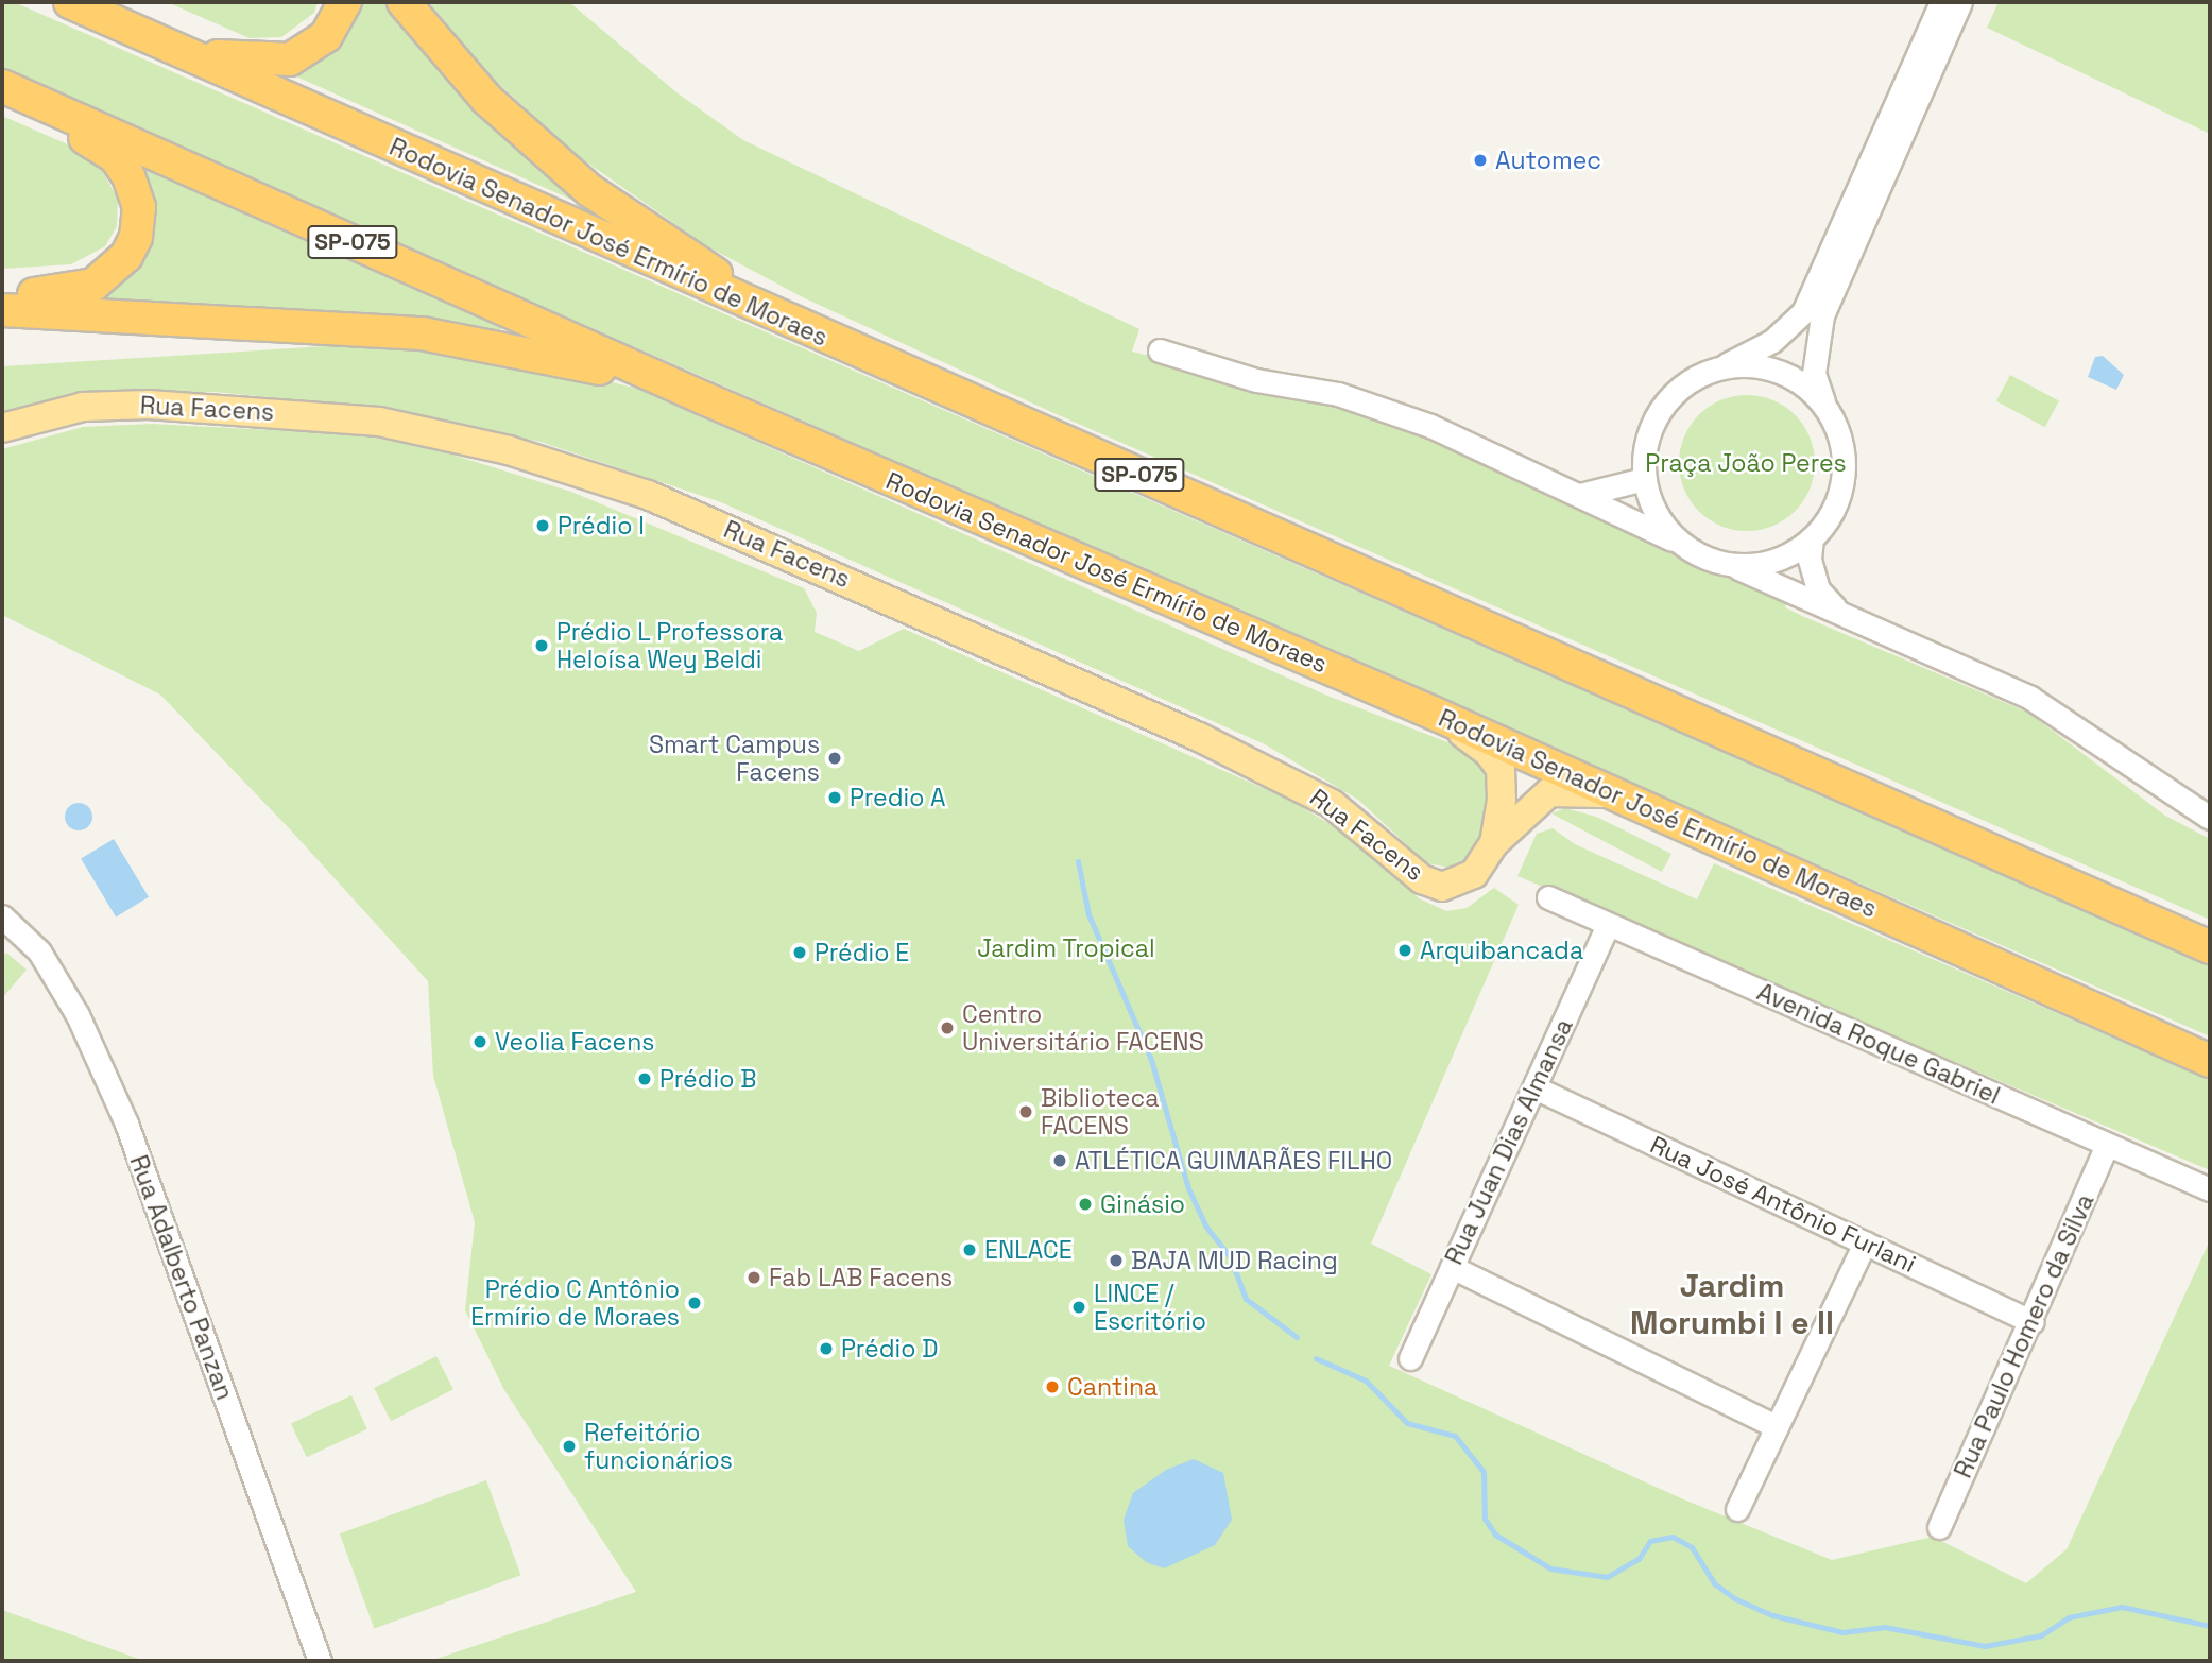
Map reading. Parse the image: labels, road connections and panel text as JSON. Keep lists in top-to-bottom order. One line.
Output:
{"streets":{"highway":["SP-075","Rodovia Senador José Ermírio de Moraes"],"main road":["Rua Facens"],"street":["Avenida Roque Gabriel","Rua Juan Dias Almansa","Rua José Antônio Furlani","Rua Adalberto Panzan","Rua Paulo Homero da Silva"]},"crossings":[["Rodovia Senador José Ermírio de Moraes","Rua Facens"],["Avenida Roque Gabriel","Rua Juan Dias Almansa"],["Avenida Roque Gabriel","Rua Paulo Homero da Silva"],["Rua Juan Dias Almansa","Rua José Antônio Furlani"],["Rua José Antônio Furlani","Rua Paulo Homero da Silva"]],"districts":["Jardim Morumbi I e II"],"parks":["Praça João Peres","Jardim Tropical"],"places":["Automec","Prédio I","Prédio L Professora Heloísa Wey Beldi","Smart Campus Facens","Predio A","Arquibancada","Prédio E","Centro Universitário FACENS","Veolia Facens","Prédio B","Biblioteca FACENS","ATLÉTICA GUIMARÃES FILHO","Ginásio","ENLACE","BAJA MUD Racing","Fab LAB Facens","Prédio C Antônio Ermírio de Moraes","LINCE / Escritório","Prédio D","Cantina","Refeitório funcionários"]}
